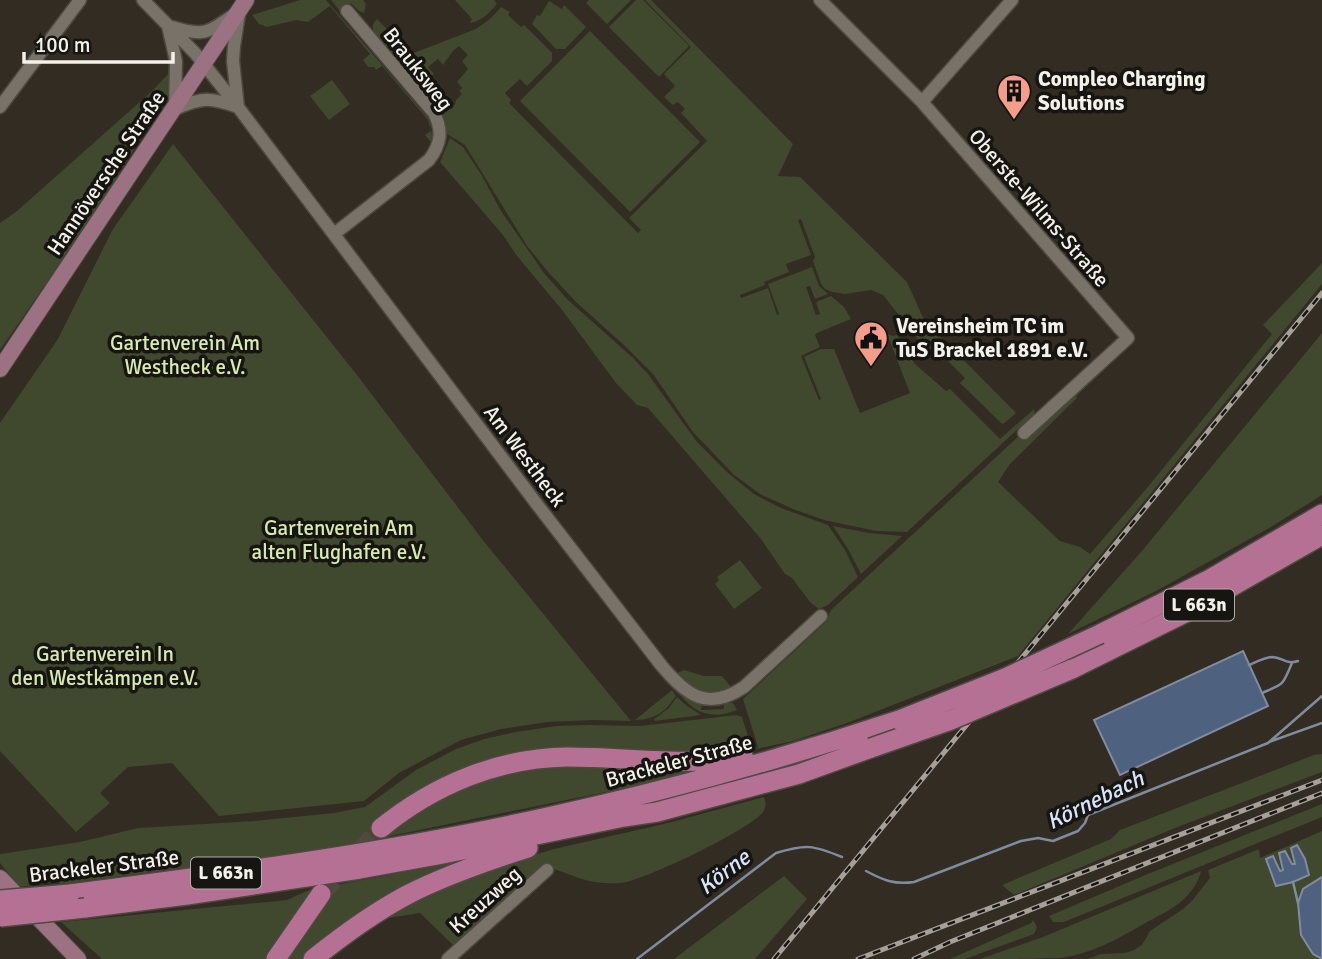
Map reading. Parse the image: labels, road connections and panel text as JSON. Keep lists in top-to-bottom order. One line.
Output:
{"streets":{"highway":["L 663n","Brackeler Straße"],"main road":["Hannöversche Straße"],"street":["Brauksweg","Oberste-Wilms-Straße","Am Westheck","Kreuzweg"]},"crossings":[["Brauksweg","Am Westheck"],["Hannöversche Straße","Am Westheck"]],"water":["Körnebach","Körne"],"parks":["Gartenverein Am Westheck e.V.","Gartenverein Am alten Flughafen e.V.","Gartenverein In den Westkämpen e.V."],"places":{"building":["Compleo Charging Solutions"],"public building":["Vereinsheim TC im TuS Brackel 1891 e.V."]},"scale_bar":"100 m"}
